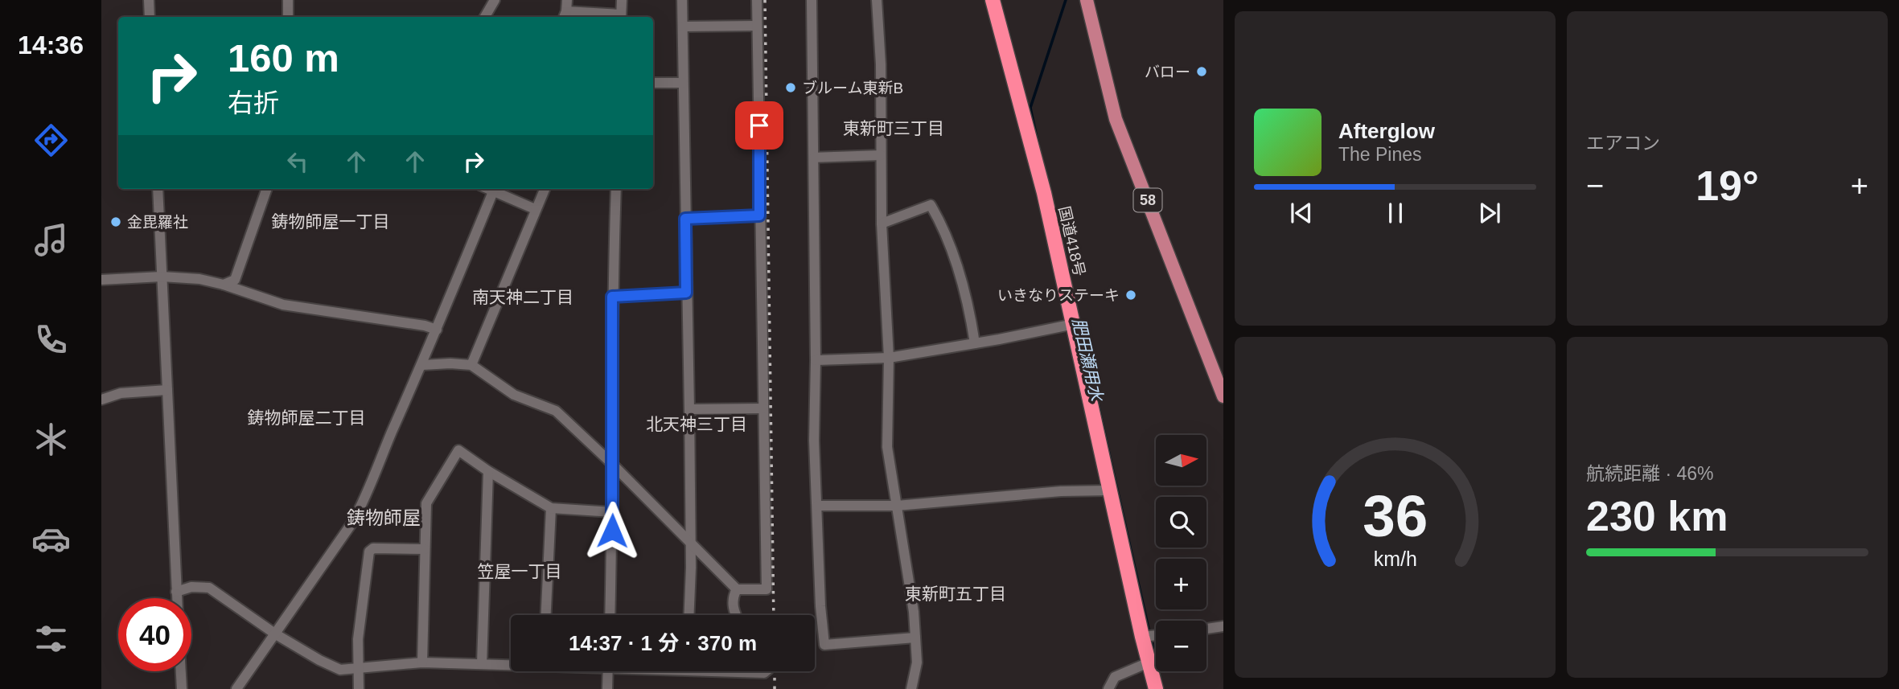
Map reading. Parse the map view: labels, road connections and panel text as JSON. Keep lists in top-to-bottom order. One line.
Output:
{"streets":{"highway":["国道418号"],"main road":["58"]},"districts":["東新町三丁目","鋳物師屋一丁目","南天神二丁目","鋳物師屋二丁目","北天神三丁目","鋳物師屋","笠屋一丁目","東新町五丁目"],"water":["肥田瀬用水"],"places":["バロー","ブルーム東新B","金毘羅社","いきなりステーキ"],"north":"right","page":{"tabs":"14:36","tile":["エアコン",["航続距離 · 46%","230 km"]],"turn":["160 m","右折"],"song":["Afterglow","The Pines"],"heat":["−","19°","+"],"map_buttons":["+","−"],"limit":"40","trip":"14:37 · 1 分 · 370 m","gauge":["36","km/h"]}}
